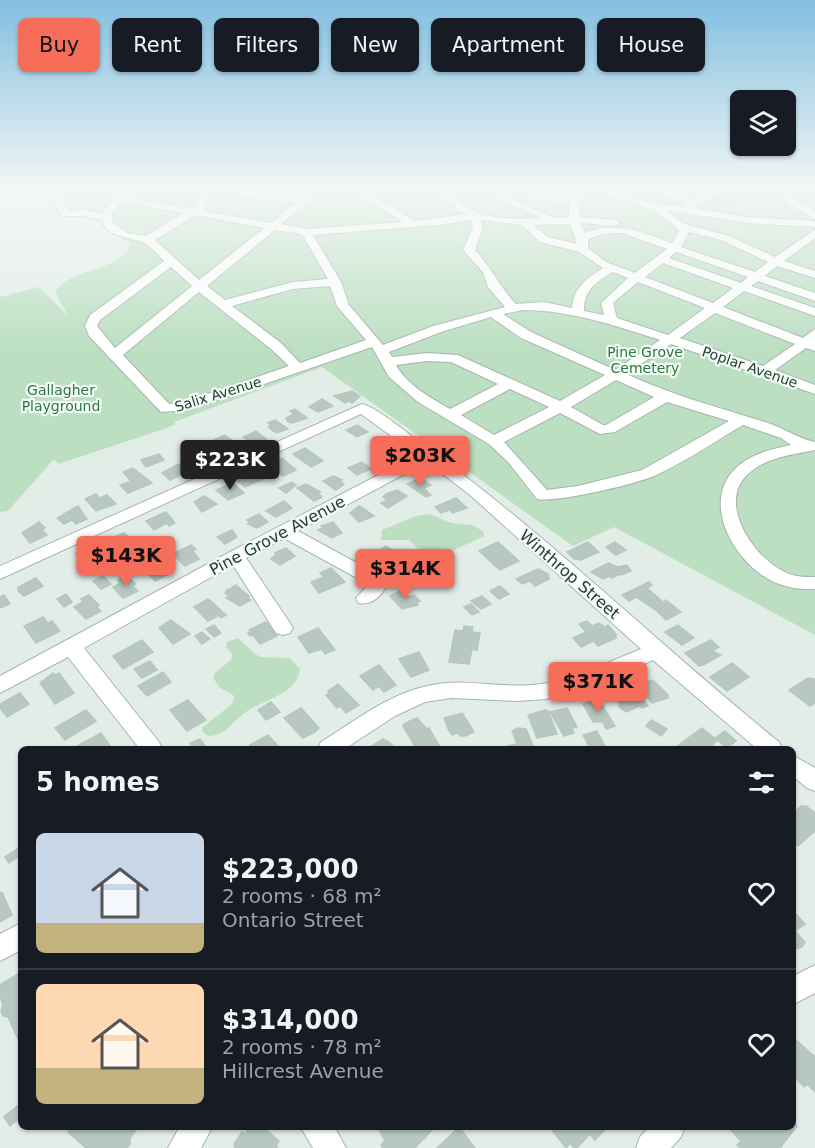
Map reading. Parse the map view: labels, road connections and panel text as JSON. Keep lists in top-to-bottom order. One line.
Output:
{"streets":{"street":["Poplar Avenue","Salix Avenue","Pine Grove Avenue","Winthrop Street"]},"crossings":[["Poplar Avenue","Salix Avenue"],["Pine Grove Avenue","Winthrop Street"]],"parks":["Pine Grove Cemetery","Gallagher Playground"],"page":{"chip":["Buy","Rent","Filters","New","Apartment","House"],"price":["$203K","$223K","$143K","$314K","$371K"],"heading":"5 homes","list":[{"name":"$223,000","note":"2 rooms · 68 m² · Ontario Street"},{"name":"$314,000","note":"2 rooms · 78 m² · Hillcrest Avenue"}]}}
